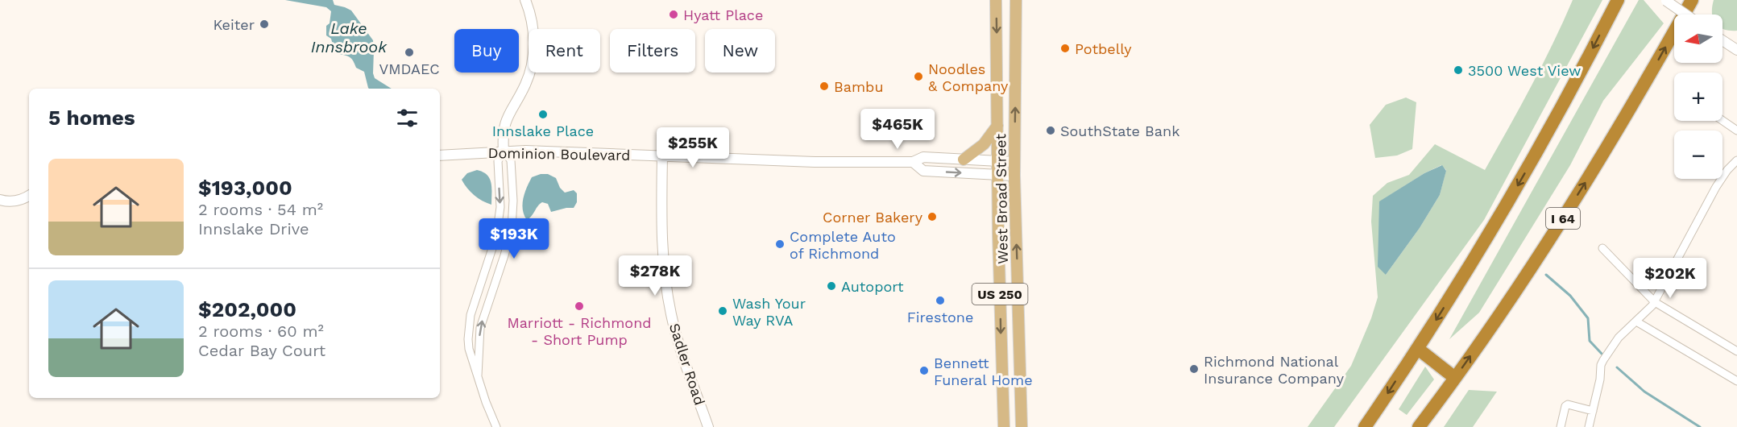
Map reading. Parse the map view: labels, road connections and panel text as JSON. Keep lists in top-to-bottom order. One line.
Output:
{"streets":{"highway":["I 64"],"main road":["West Broad Street","US 250"],"street":["Dominion Boulevard","Sadler Road"]},"crossings":[["Dominion Boulevard","West Broad Street"],["Dominion Boulevard","Sadler Road"]],"water":["Lake Innsbrook"],"places":["Hyatt Place","Keiter","Potbelly","VMDAEC","3500 West View","Noodles & Company","Bambu","Innslake Place","SouthState Bank","Corner Bakery","Complete Auto of Richmond","Autoport","Firestone","Marriott - Richmond - Short Pump","Wash Your Way RVA","Richmond National Insurance Company","Bennett Funeral Home"],"north":"left","page":{"map_buttons":["+","−"],"chip":["Buy","Rent","Filters","New"],"heading":"5 homes","price":["$465K","$255K","$193K","$278K","$202K"],"list":[{"name":"$193,000","note":"2 rooms · 54 m² · Innslake Drive"},{"name":"$202,000","note":"2 rooms · 60 m² · Cedar Bay Court"}]}}
